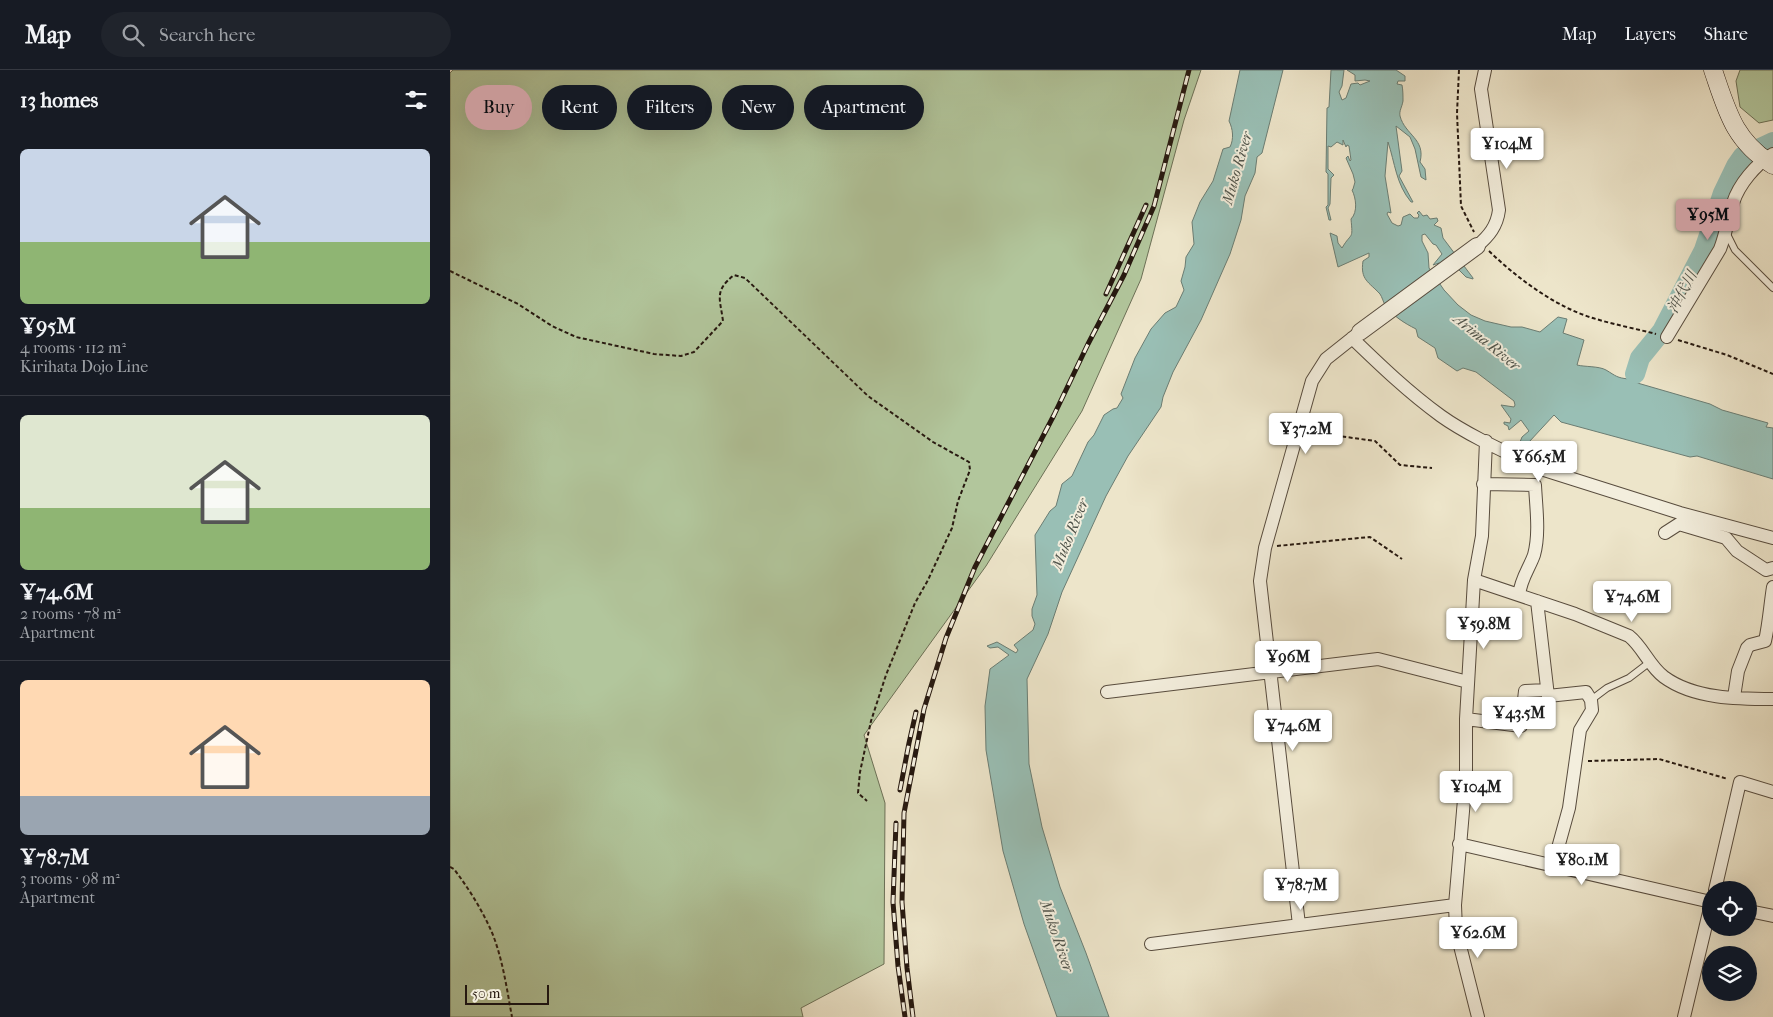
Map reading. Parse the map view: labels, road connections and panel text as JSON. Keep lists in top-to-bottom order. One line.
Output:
{"water":["Muko River","沖代川","Arima River"],"scale_bar":"50 m","page":{"header":"Map","search":"Search here","nav":["Map","Layers","Share"],"heading":"13 homes","chip":["Buy","Rent","Filters","New","Apartment"],"price":["¥104M","¥95M","¥37.2M","¥66.5M","¥74.6M","¥59.8M","¥96M","¥43.5M","¥74.6M","¥104M","¥80.1M","¥78.7M","¥62.6M"],"list":[{"name":"¥95M","note":"4 rooms · 112 m² · Kirihata Dojo Line"},{"name":"¥74.6M","note":"2 rooms · 78 m² · Apartment"},{"name":"¥78.7M","note":"3 rooms · 98 m² · Apartment"}],"scale":"50 m"}}
